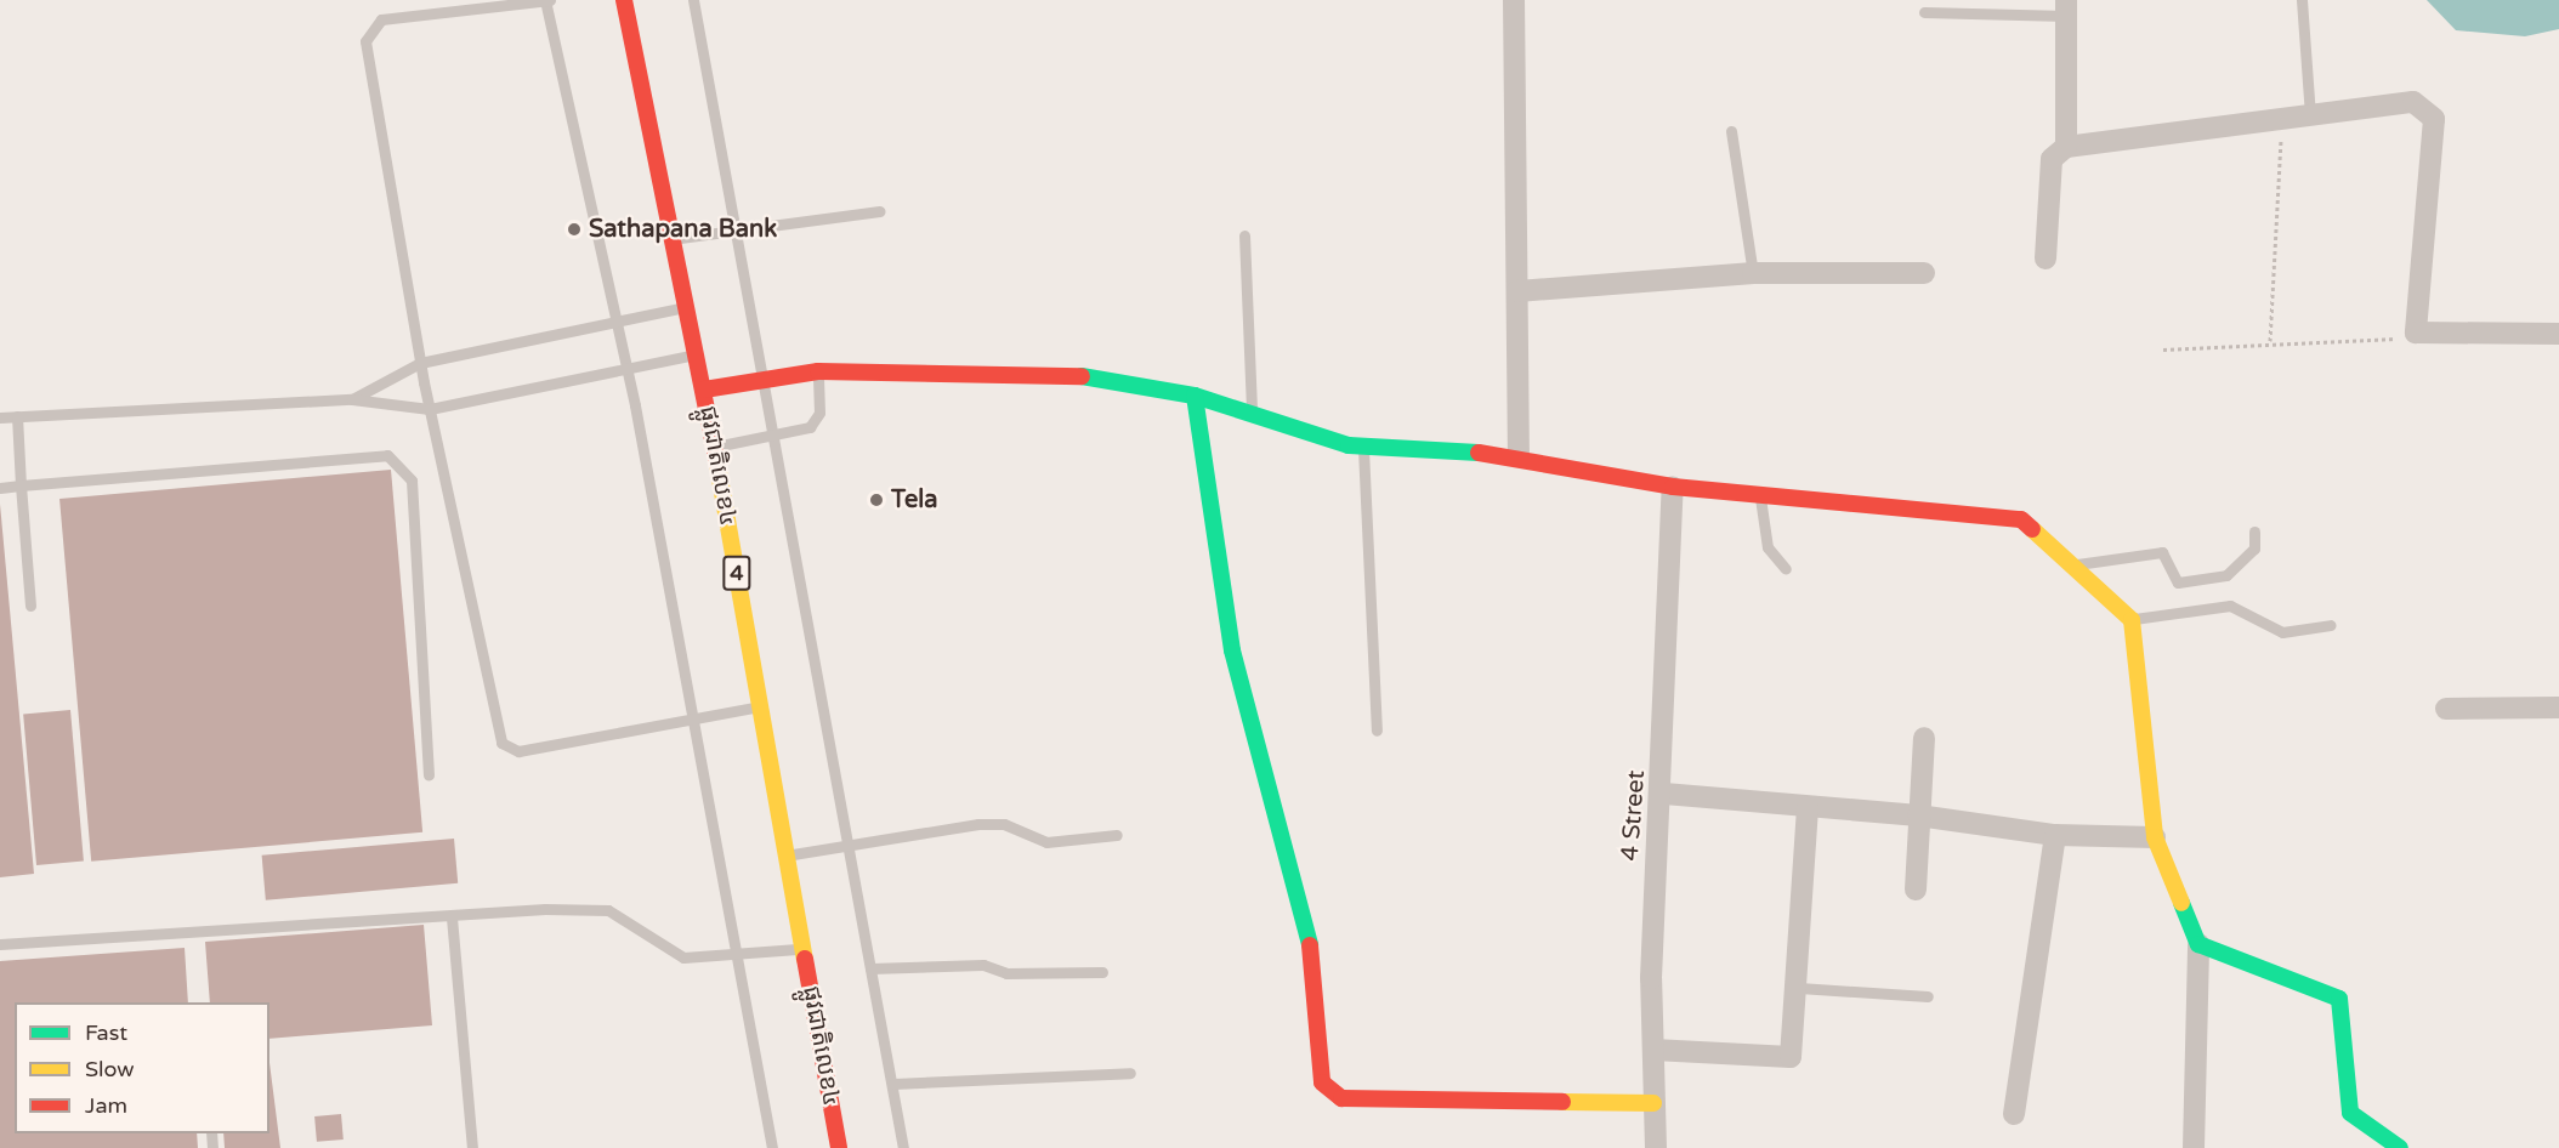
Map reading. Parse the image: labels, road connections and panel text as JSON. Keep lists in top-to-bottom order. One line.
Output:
{"streets":{"main road":["ផ្លូវជាតិលេខ៤","4"],"street":["4 Street"]},"places":["Sathapana Bank","Tela"],"legend":["Fast","Slow","Jam"]}
